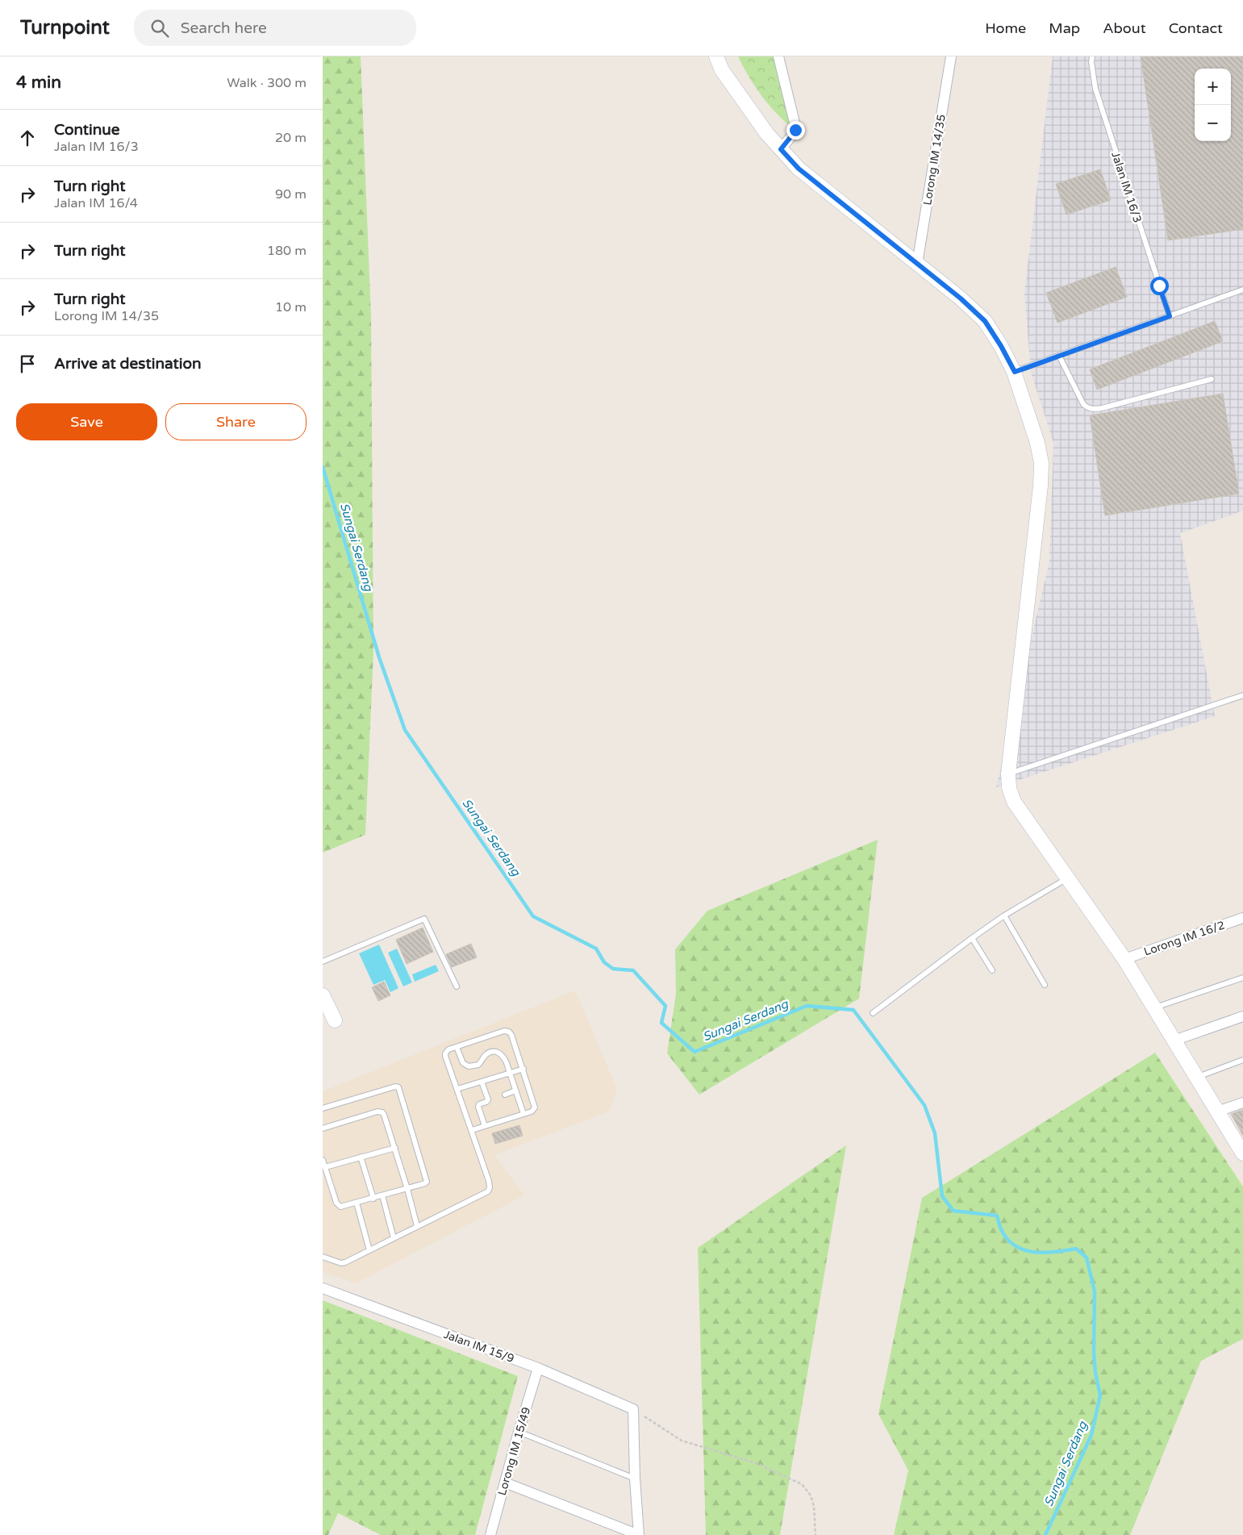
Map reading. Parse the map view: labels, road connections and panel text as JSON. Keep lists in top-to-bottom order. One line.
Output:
{"streets":{"street":["Lorong IM 14/35","Lorong IM 16/2","Jalan IM 15/9","Lorong IM 15/49"],"lane":["Jalan IM 16/3"]},"crossings":[["Jalan IM 15/9","Lorong IM 15/49"]],"water":["Sungai Serdang"],"page":{"header":"Turnpoint","search":"Search here","nav":["Home","Map","About","Contact"],"heading":["4 min","Walk · 300 m"],"map_buttons":["+","−"],"list":[["Continue","Jalan IM 16/3","20 m"],["Turn right","Jalan IM 16/4","90 m"],["Turn right","180 m"],["Turn right","Lorong IM 14/35","10 m"],"Arrive at destination"],"buttons":["Save","Share"]}}
